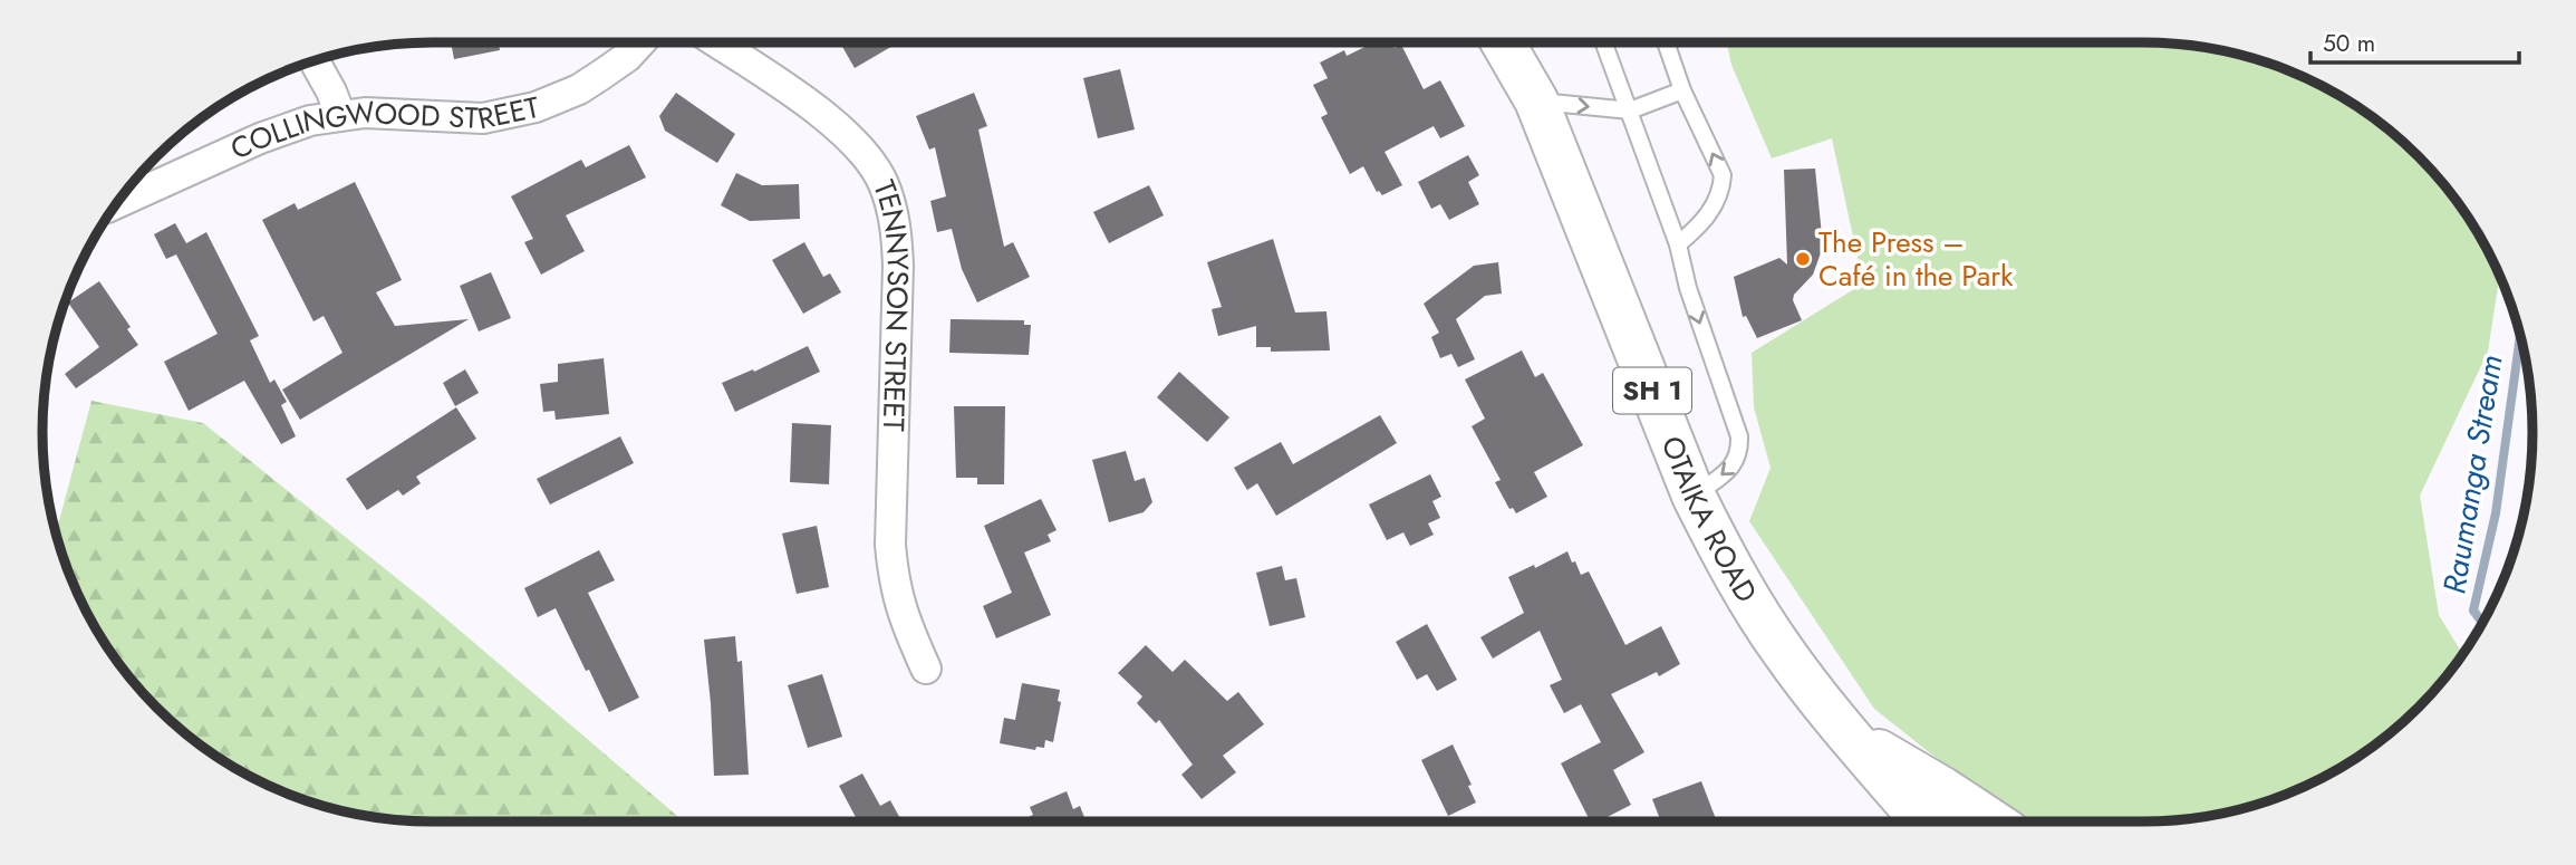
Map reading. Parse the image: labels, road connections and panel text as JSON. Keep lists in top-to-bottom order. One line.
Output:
{"streets":{"highway":["SH 1","OTAIKA ROAD"],"street":["COLLINGWOOD STREET","TENNYSON STREET"]},"water":["Raumanga Stream"],"places":["The Press – Café in the Park"],"scale_bar":"50 m"}
